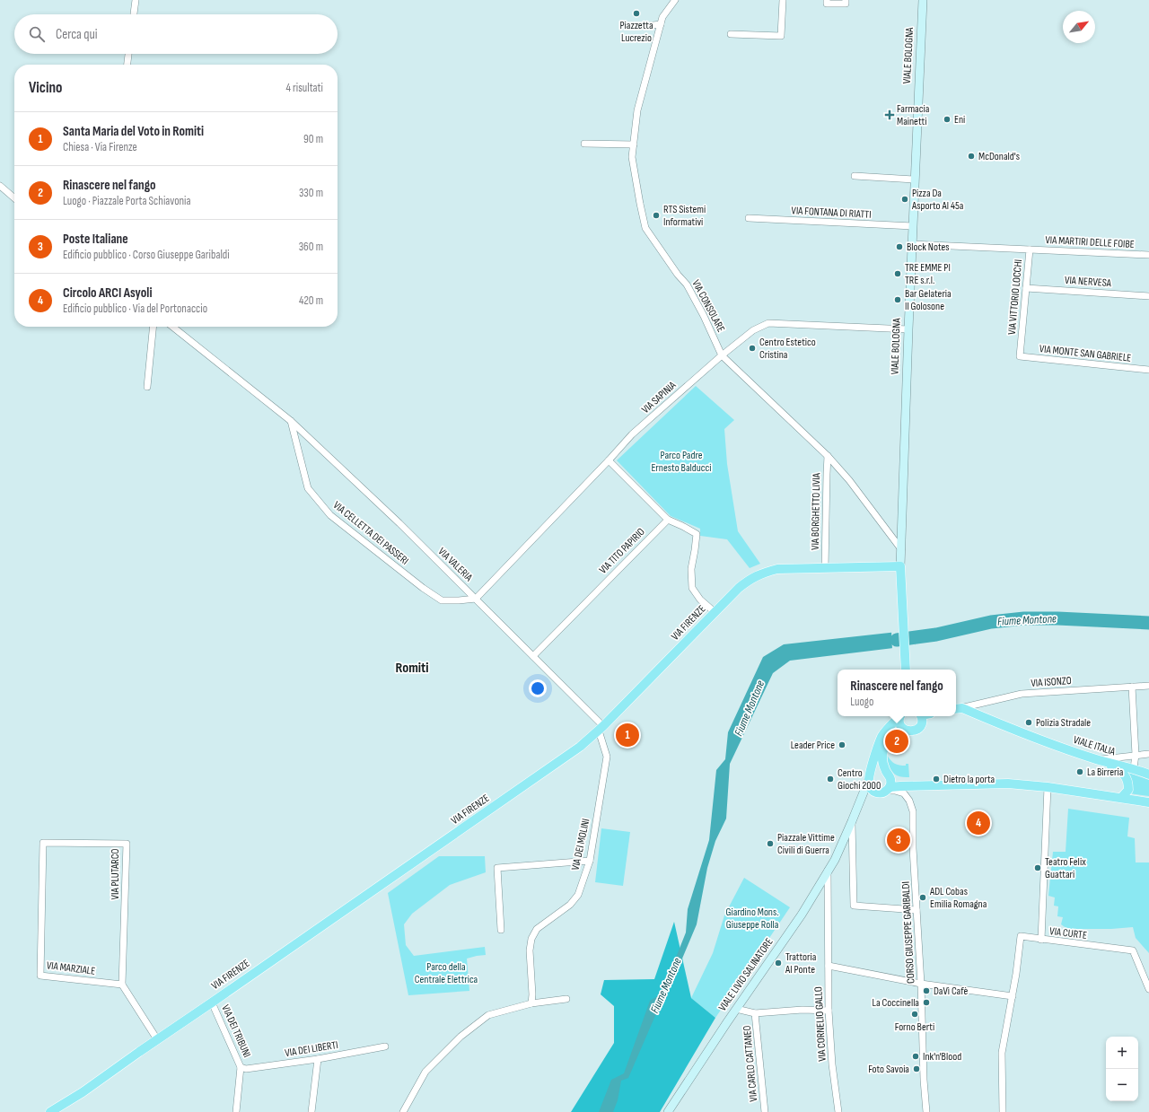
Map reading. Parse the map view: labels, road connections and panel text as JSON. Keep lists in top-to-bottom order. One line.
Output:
{"streets":{"main road":["VIALE BOLOGNA","VIA FIRENZE","VIALE ITALIA","VIALE LIVIO SALINATORE"],"street":["VIA FONTANA DI RIATTI","VIA MARTIRI DELLE FOIBE","VIA NERVESA","VIA VITTORIO LOCCHI","VIA CONSOLARE","VIA MONTE SAN GABRIELE","VIA SAPINIA","VIA BORGHETTO LIVIA","VIA CELLETTA DEI PASSERI","VIA TITO PAPIRIO","VIA VALERIA","VIA ISONZO","VIA DEI MOLINI","VIA PLUTARCO","CORSO GIUSEPPE GARIBALDI","VIA CURTE","VIA MARZIALE","VIA CORNELIO GALLO","VIA DEI TRIBUNI","VIA DEI LIBERTI","VIA CARLO CATTANEO"]},"crossings":[["VIALE BOLOGNA","VIA FONTANA DI RIATTI"],["VIALE BOLOGNA","VIA VITTORIO LOCCHI"],["VIALE BOLOGNA","VIA CONSOLARE"],["VIALE BOLOGNA","VIA SAPINIA"],["VIALE BOLOGNA","VIA FIRENZE"],["VIA MARTIRI DELLE FOIBE","VIA VITTORIO LOCCHI"],["VIA NERVESA","VIA VITTORIO LOCCHI"],["VIA VITTORIO LOCCHI","VIA MONTE SAN GABRIELE"],["VIA CONSOLARE","VIA SAPINIA"],["VIA CONSOLARE","VIA BORGHETTO LIVIA"],["VIA SAPINIA","VIA CELLETTA DEI PASSERI"],["VIA SAPINIA","VIA VALERIA"],["VIA BORGHETTO LIVIA","VIA FIRENZE"],["VIA CELLETTA DEI PASSERI","VIA VALERIA"],["VIA TITO PAPIRIO","VIA VALERIA"],["VIA VALERIA","VIA FIRENZE"],["VIA VALERIA","VIA DEI MOLINI"],["VIA FIRENZE","VIA DEI MOLINI"],["VIA FIRENZE","VIA DEI TRIBUNI"],["VIA PLUTARCO","VIA MARZIALE"],["VIALE LIVIO SALINATORE","VIA CORNELIO GALLO"],["VIA DEI TRIBUNI","VIA DEI LIBERTI"]],"districts":["Romiti"],"water":["Fiume Montone"],"parks":["Parco Padre Ernesto Balducci","Giardino Mons. Giuseppe Rolla","Parco della Centrale Elettrica"],"places":{"other":["Piazzetta Lucrezio","Eni","McDonald's","Pizza Da Asporto Al 45a","RTS Sistemi Informativi","Block Notes","TRE EMME PI TRE s.r.l.","Bar Gelateria Il Golosone","Centro Estetico Cristina","Polizia Stradale","Leader Price","La Birreria","Centro Giochi 2000","Dietro la porta","Piazzale Vittime Civili di Guerra","Teatro Felix Guattari","ADL Cobas Emilia Romagna","Trattoria Al Ponte","DaVì Cafè","La Coccinella","Forno Berti","Ink'n'Blood","Foto Savoia"],"health":["Farmacia Mainetti"]},"north":"top right","page":{"search":"Cerca qui","heading":["Vicino","4 risultati"],"list":[{"mark":"1","name":"Santa Maria del Voto in Romiti","note":"Chiesa · Via Firenze","value":"90 m"},{"mark":"2","name":"Rinascere nel fango","note":"Luogo · Piazzale Porta Schiavonia","value":"330 m"},{"mark":"3","name":"Poste Italiane","note":"Edificio pubblico · Corso Giuseppe Garibaldi","value":"360 m"},{"mark":"4","name":"Circolo ARCI Asyoli","note":"Edificio pubblico · Via del Portonaccio","value":"420 m"}],"popup":["Rinascere nel fango","Luogo"],"pins":["1","2","4","3"],"map_buttons":["+","−"]}}
